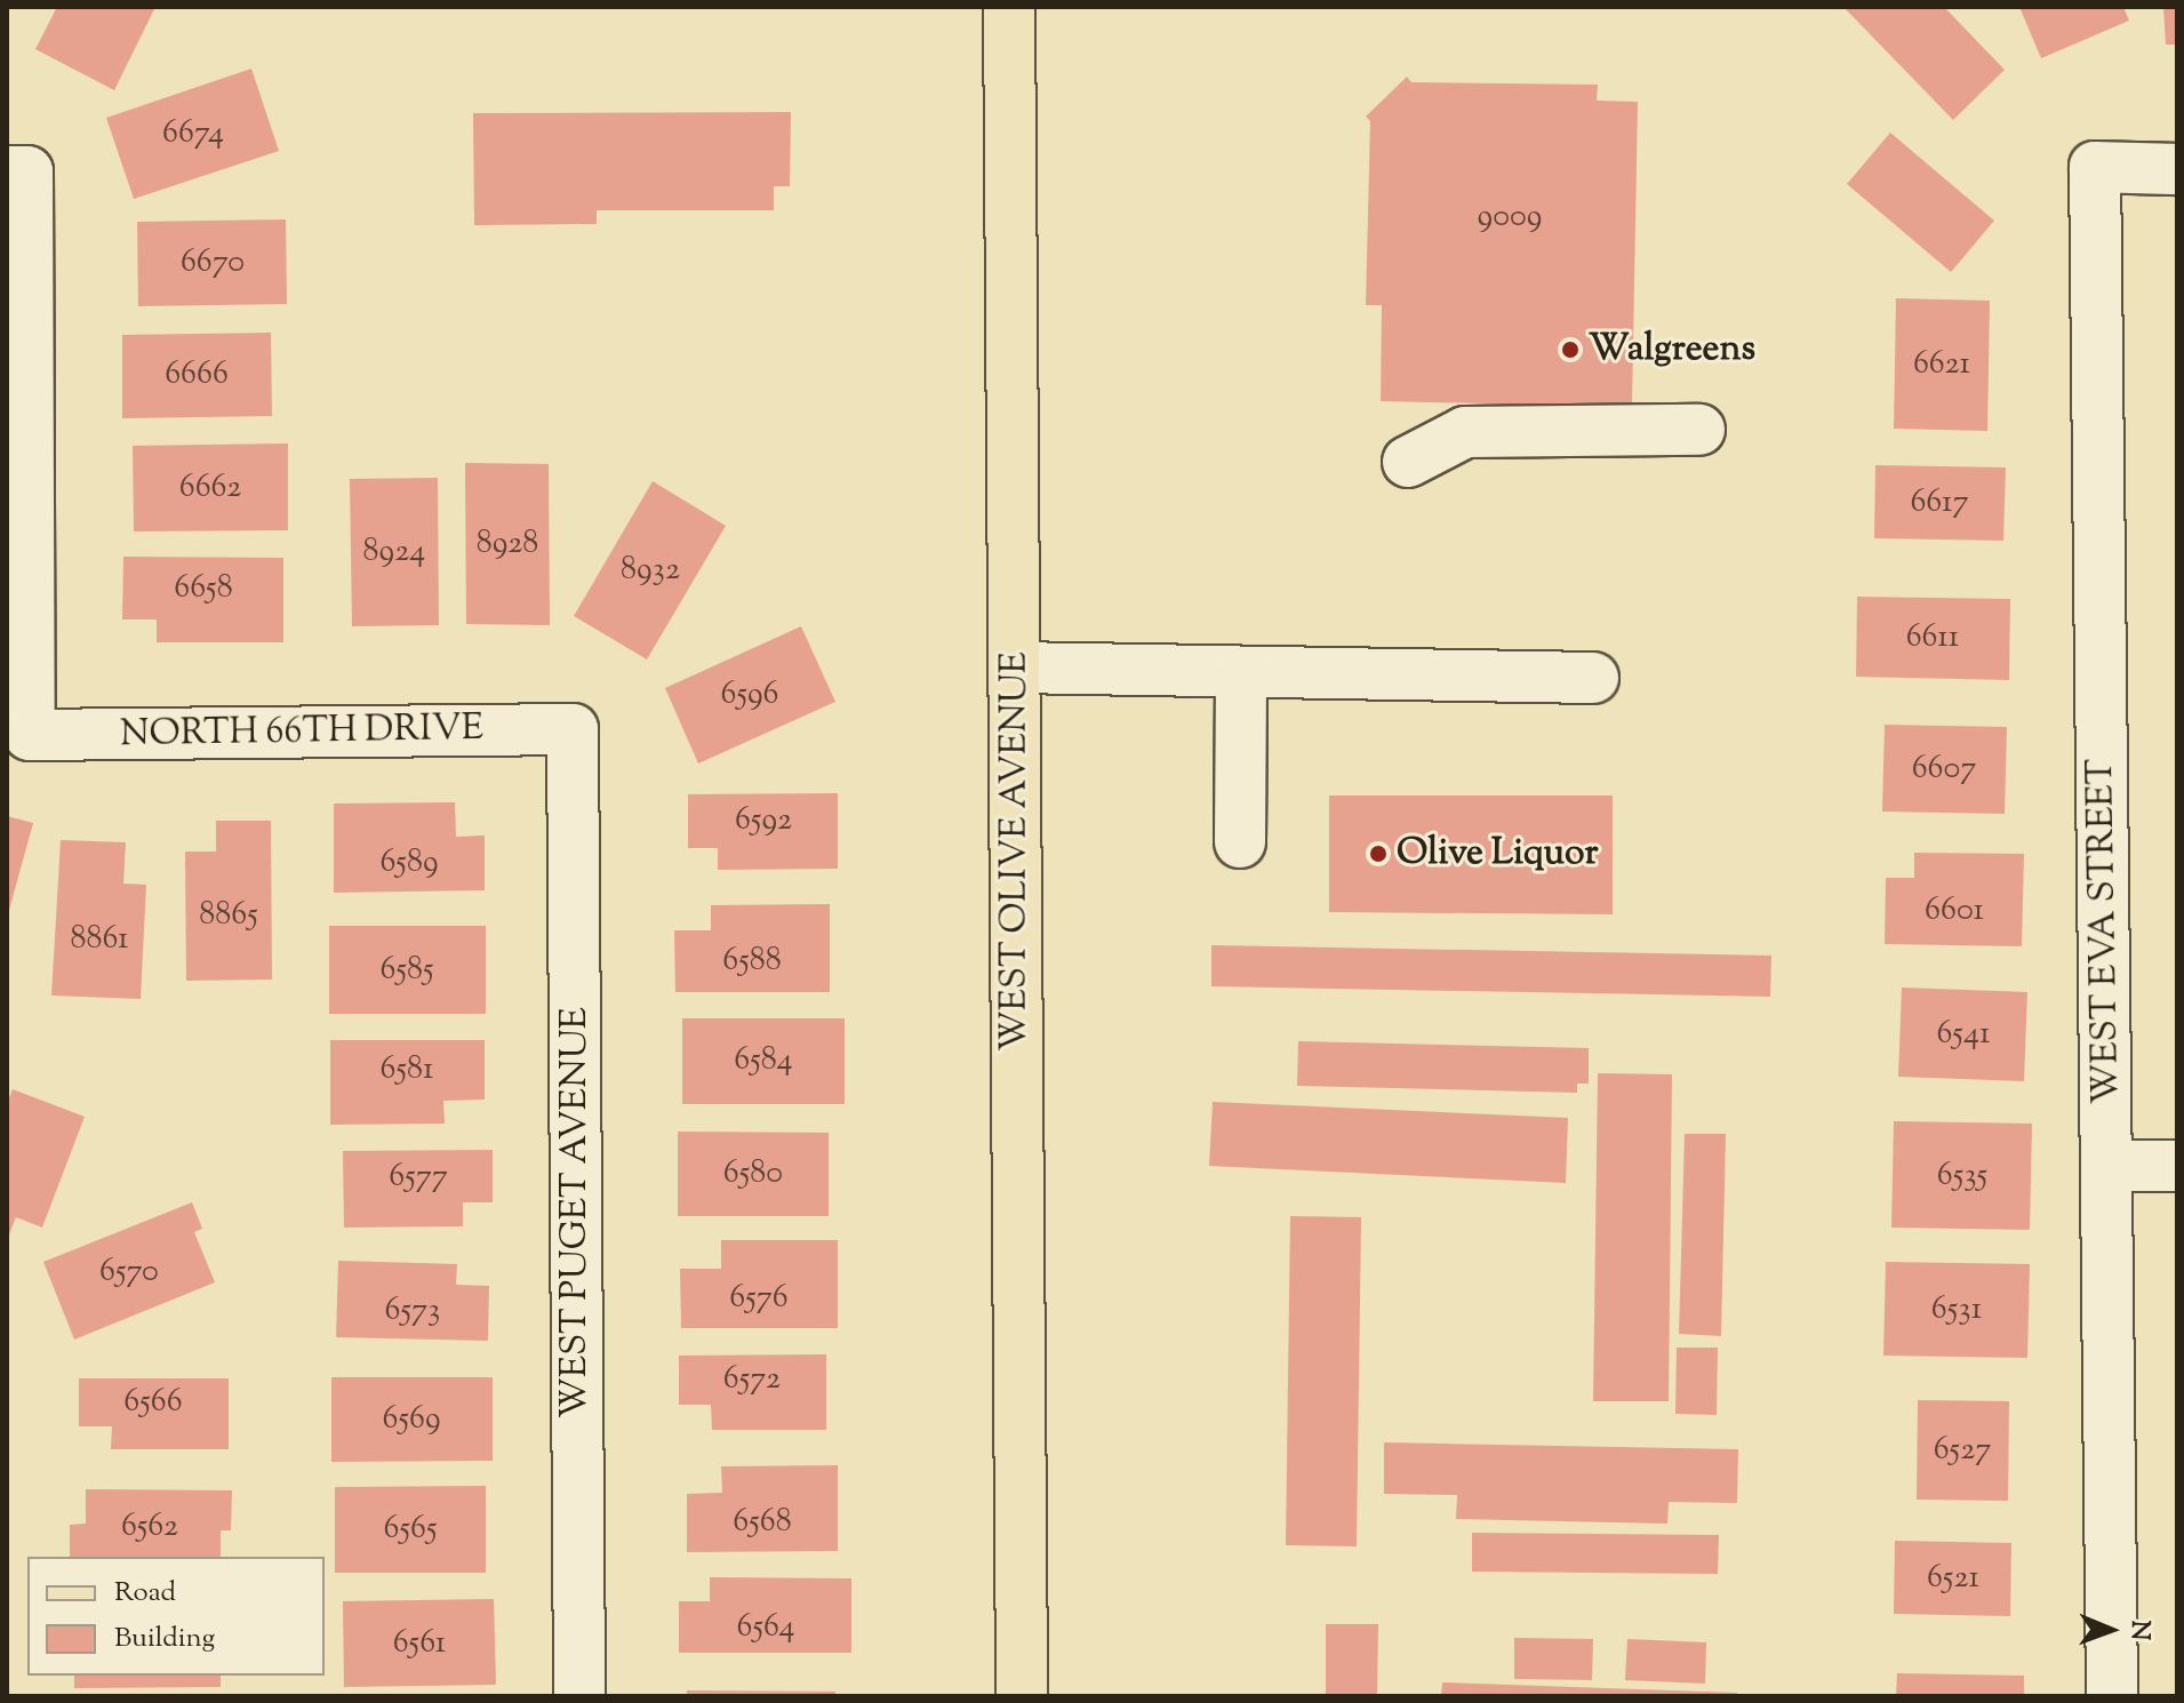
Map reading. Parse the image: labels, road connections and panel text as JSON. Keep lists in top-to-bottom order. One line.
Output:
{"streets":{"main road":["WEST OLIVE AVENUE"],"street":["NORTH 66TH DRIVE","WEST EVA STREET","WEST PUGET AVENUE"]},"crossings":[["NORTH 66TH DRIVE","WEST PUGET AVENUE"]],"places":["Walgreens","Olive Liquor"],"house_numbers":["6674","9009","6670","6621","6666","6662","6617","8928","8924","8932","6658","6611","6596","6607","6592","6589","6601","8865","8861","6588","6585","6541","6584","6581","6580","6535","6577","6570","6576","6531","6573","6572","6566","6569","6527","6568","6562","6565","6521","6564","6561"],"legend":["Road","Building"],"north":"right"}
